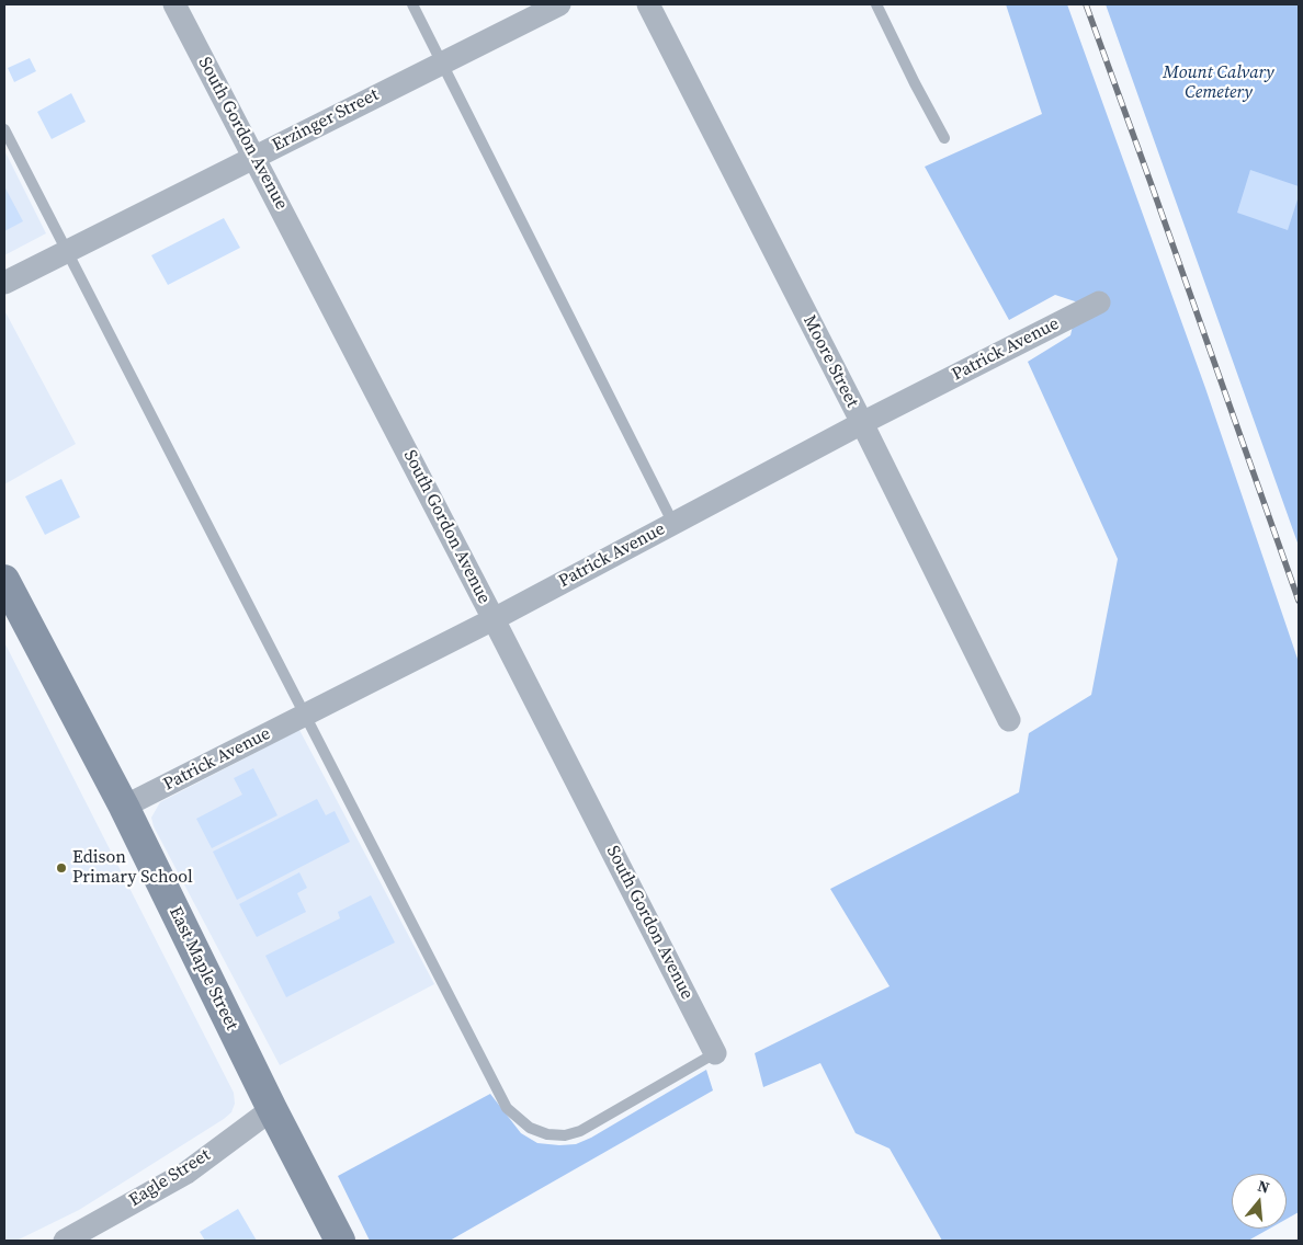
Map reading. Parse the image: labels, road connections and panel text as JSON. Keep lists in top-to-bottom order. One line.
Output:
{"streets":{"main road":["East Maple Street"],"street":["Erzinger Street","South Gordon Avenue","Patrick Avenue","Moore Street","Eagle Street"]},"crossings":[["Erzinger Street","South Gordon Avenue"],["South Gordon Avenue","Patrick Avenue"],["Patrick Avenue","Moore Street"],["Patrick Avenue","East Maple Street"],["East Maple Street","Eagle Street"]],"parks":["Mount Calvary Cemetery"],"places":["Edison Primary School"],"north":"top"}
